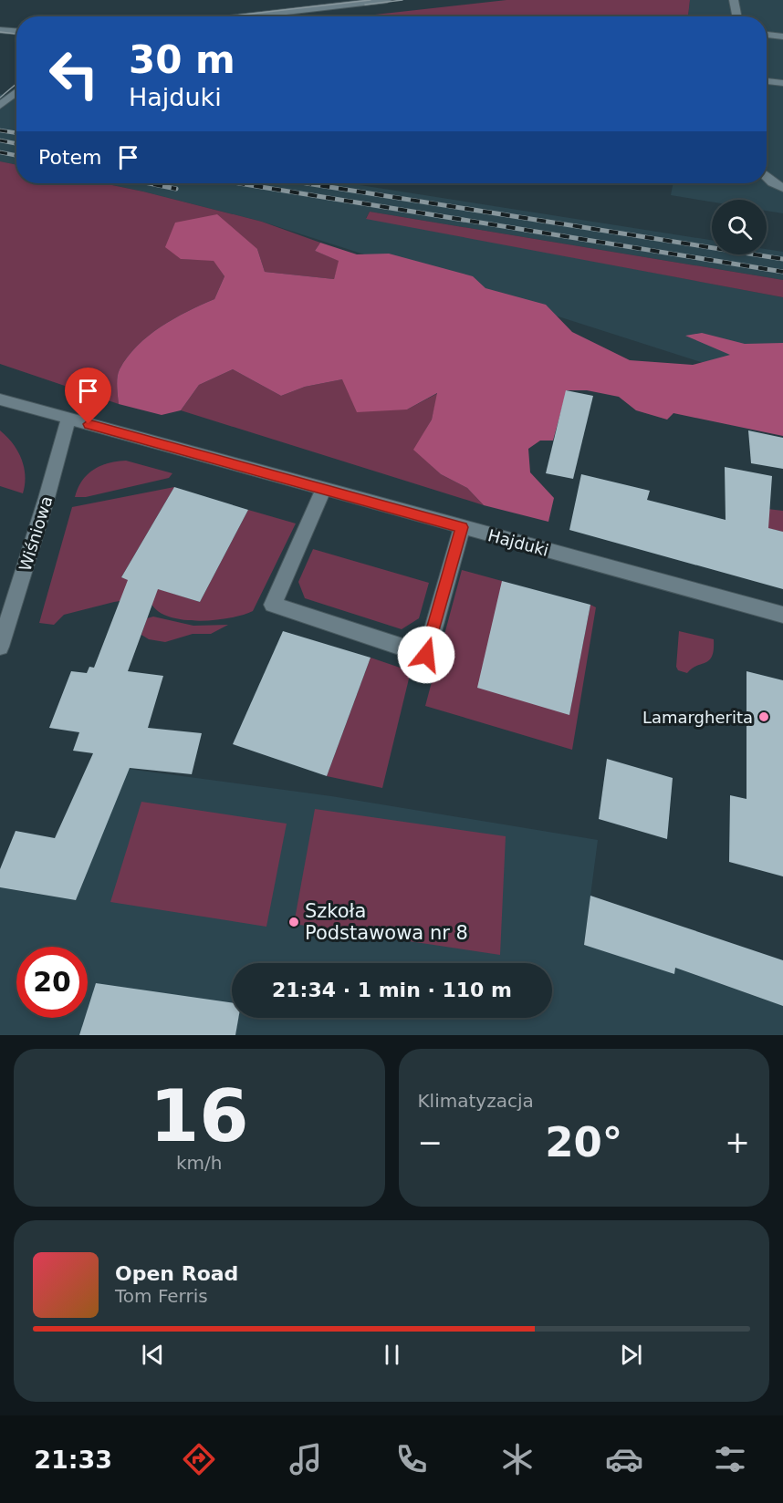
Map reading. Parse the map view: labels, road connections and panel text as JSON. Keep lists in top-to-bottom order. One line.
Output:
{"streets":{"street":["Wiśniowa","Hajduki"]},"crossings":[["Wiśniowa","Hajduki"]],"places":["Lamargherita","Szkoła Podstawowa nr 8"],"page":{"turn":["30 m","Hajduki"],"then":"Potem","limit":"20","trip":"21:34 · 1 min · 110 m","tile":[["16","km/h"],"Klimatyzacja"],"heat":["−","20°","+"],"song":["Open Road","Tom Ferris"],"tabs":"21:33"}}
